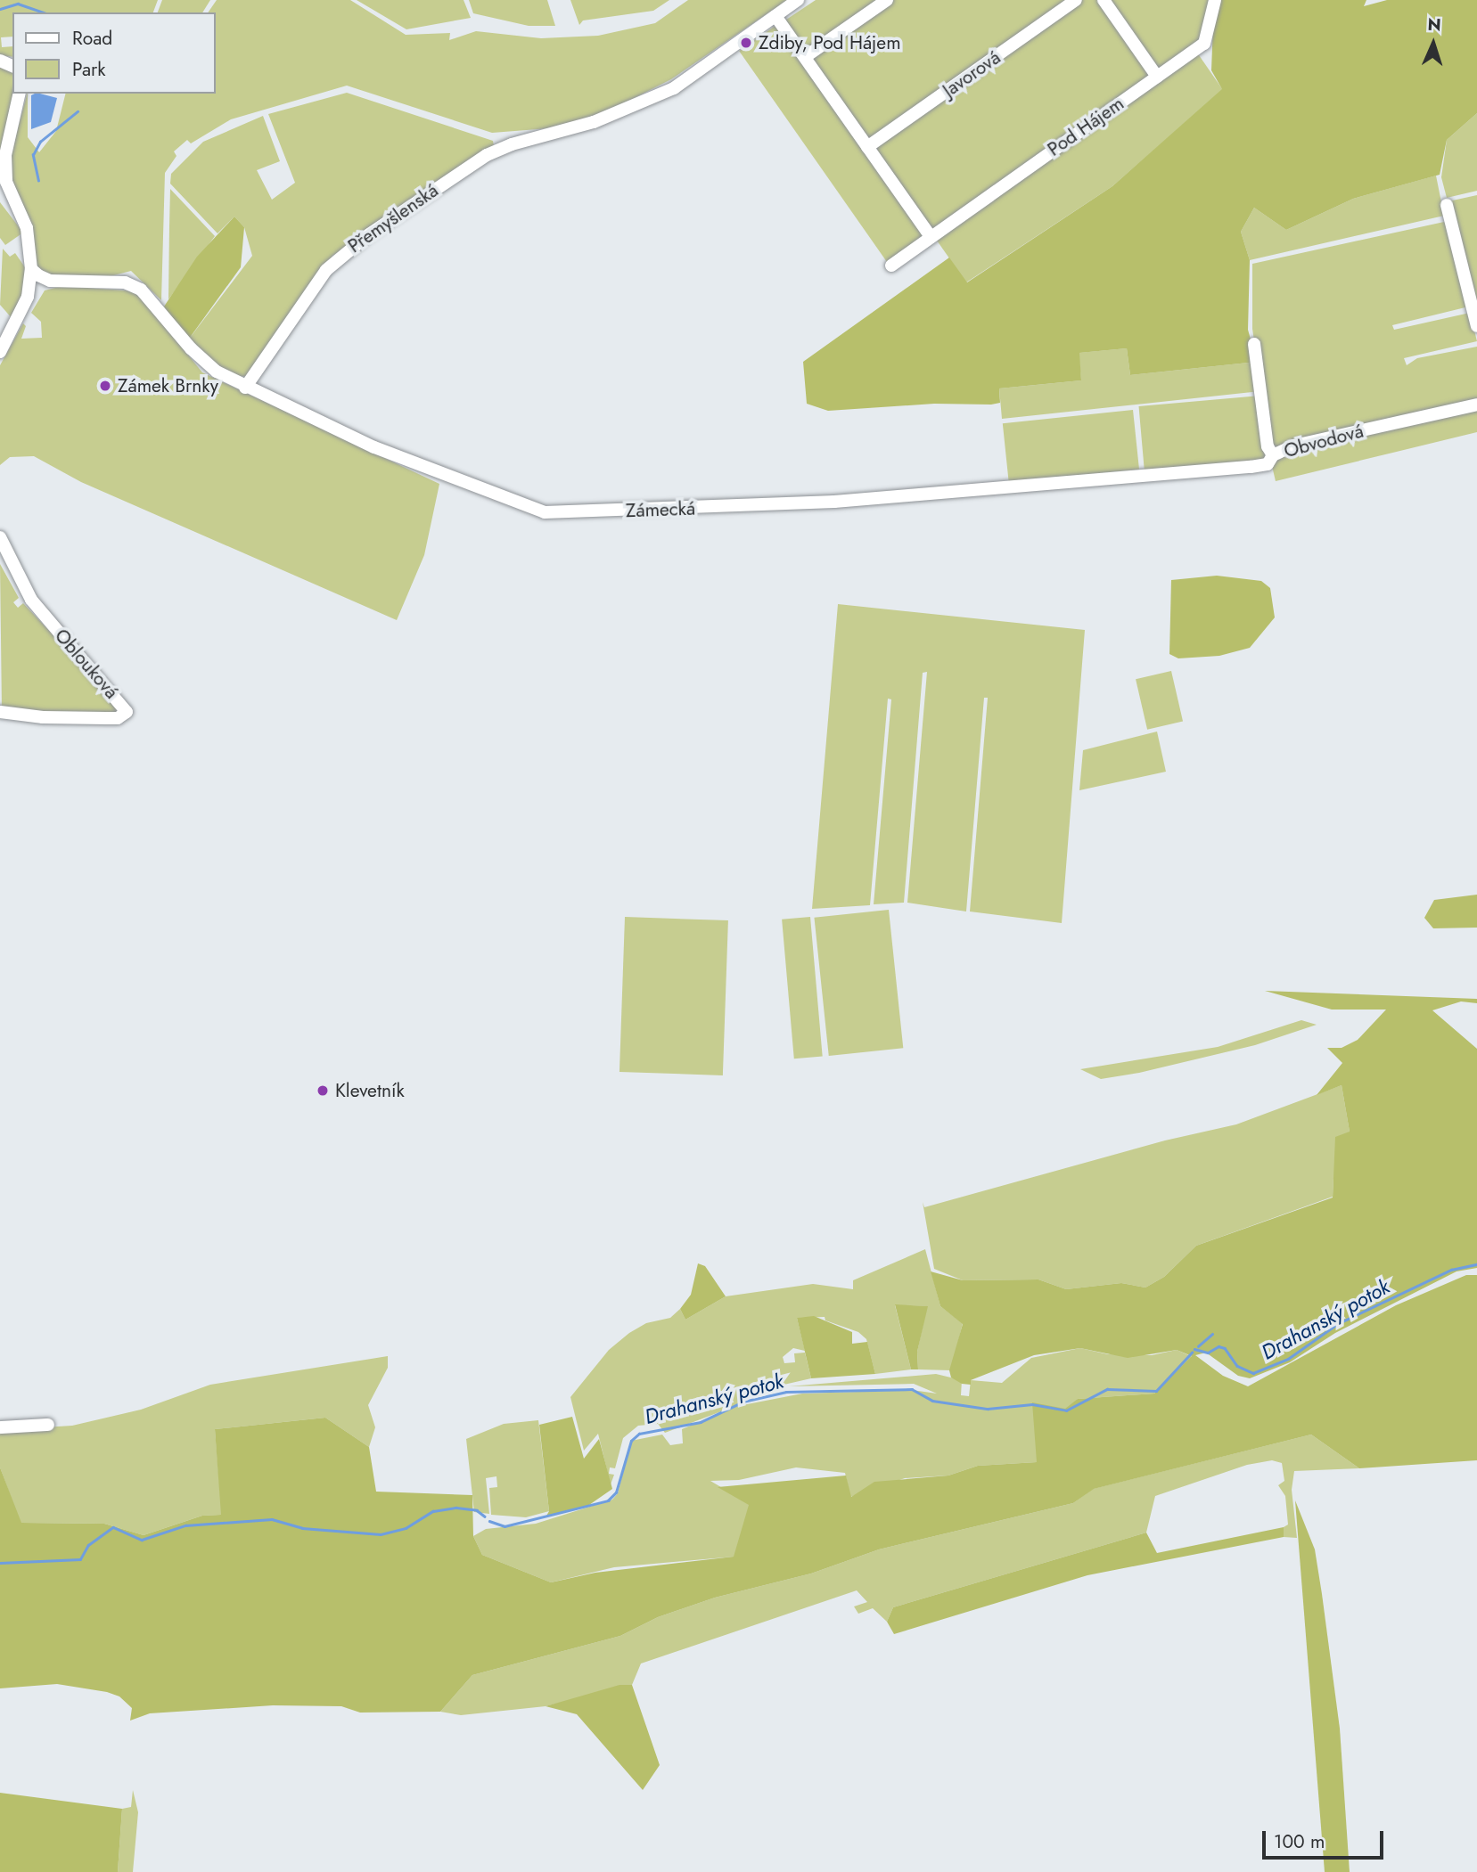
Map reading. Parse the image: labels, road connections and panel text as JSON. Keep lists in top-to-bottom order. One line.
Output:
{"streets":{"street":["Javorová","Pod Hájem","Přemyšlenská","Obvodová","Zámecká","Oblouková"]},"crossings":[["Přemyšlenská","Zámecká"],["Obvodová","Zámecká"]],"water":["Drahanský potok"],"places":["Zdiby, Pod Hájem","Zámek Brnky","Klevetník"],"legend":["Road","Park"],"scale_bar":"100 m","north":"top"}
